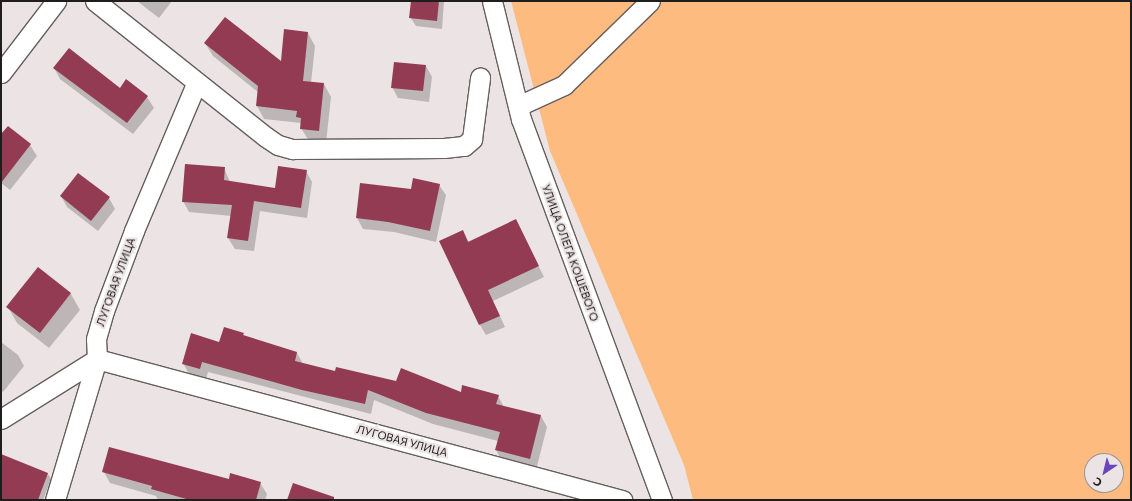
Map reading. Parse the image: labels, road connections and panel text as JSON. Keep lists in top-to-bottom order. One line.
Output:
{"streets":{"street":["УЛИЦА ОЛЕГА КОШЕВОГО","ЛУГОВАЯ УЛИЦА"]},"north":"bottom left"}
